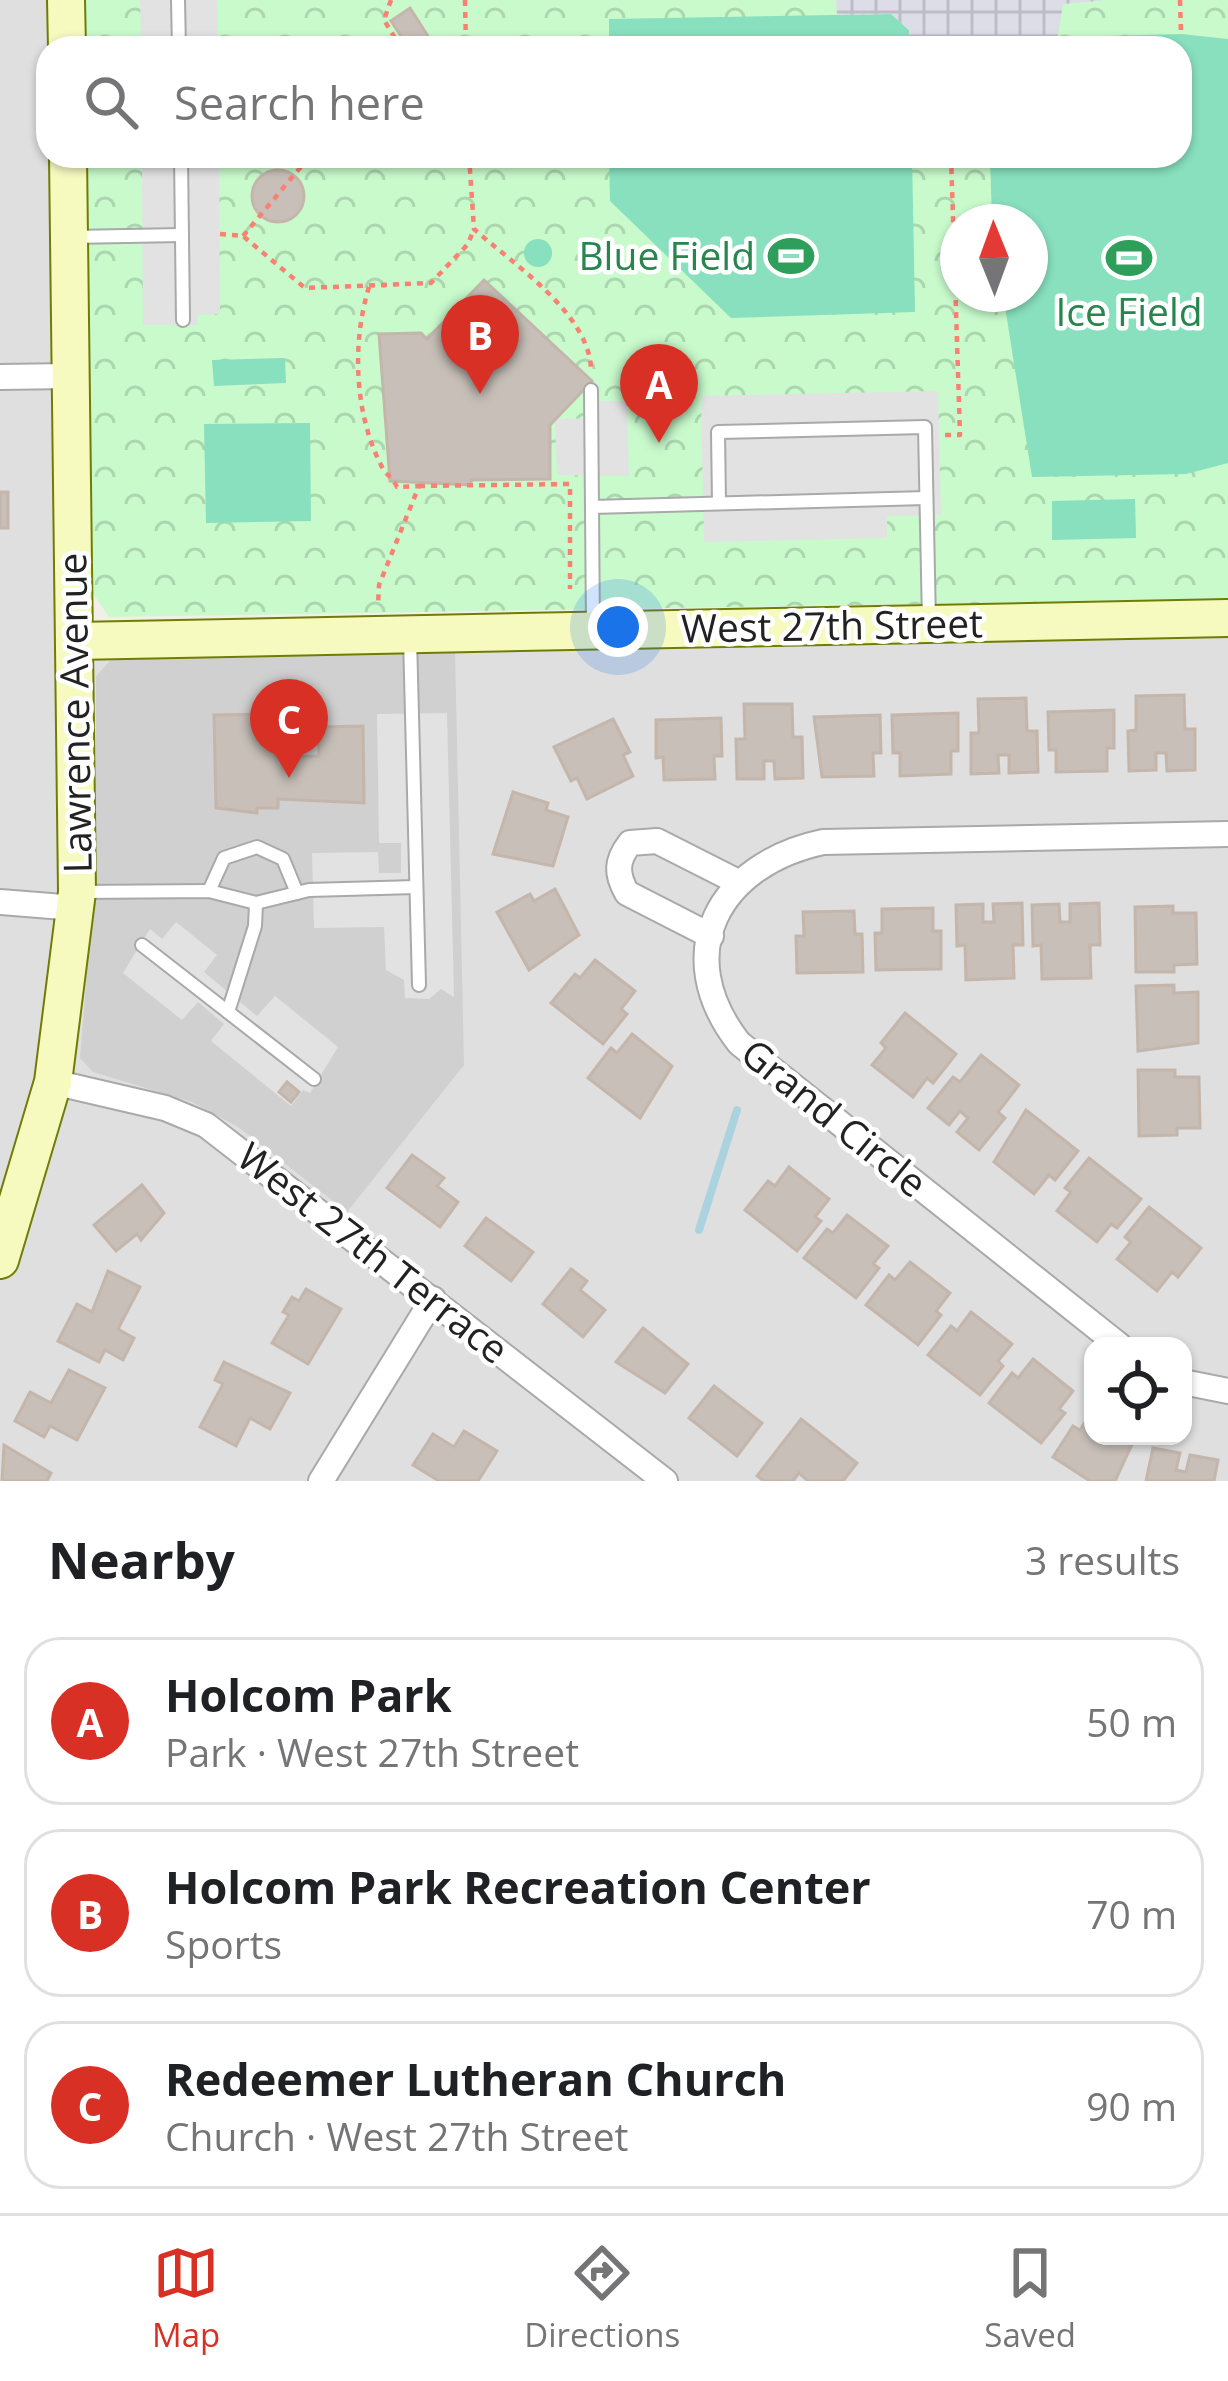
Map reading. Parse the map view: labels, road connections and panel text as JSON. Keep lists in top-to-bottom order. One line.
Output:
{"streets":{"street":["West 27th Street","Lawrence Avenue","Grand Circle","West 27th Terrace"]},"crossings":[["West 27th Street","Lawrence Avenue"],["Lawrence Avenue","West 27th Terrace"]],"places":{"sports":["Blue Field","Ice Field"]},"north":"top","page":{"search":"Search here","pins":["B","A","C"],"heading":["Nearby","3 results"],"list":[{"mark":"A","name":"Holcom Park","note":"Park · West 27th Street","value":"50 m"},{"mark":"B","name":"Holcom Park Recreation Center","note":"Sports","value":"70 m"},{"mark":"C","name":"Redeemer Lutheran Church","note":"Church · West 27th Street","value":"90 m"}],"nav":["Map","Directions","Saved"]}}
